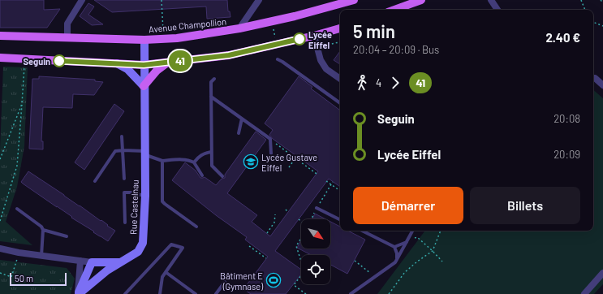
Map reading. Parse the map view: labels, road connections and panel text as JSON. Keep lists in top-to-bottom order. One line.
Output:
{"streets":{"main road":["Avenue Champollion"],"street":["Rue Castelnau"]},"crossings":[["Avenue Champollion","Rue Castelnau"]],"places":{"other":["Lycée Eiffel","Seguin"],"school or university":["Lycée Gustave Eiffel"],"sports":["Bâtiment E (Gymnase)"]},"lines":["bus line 41"],"scale_bar":"50 m","north":"bottom right","page":{"on_map":"41","heading":["5 min","20:04 – 20:09 · Bus","2.40 €"],"legs":["4","41"],"list":[{"name":"Seguin","value":"20:08"},{"name":"Lycée Eiffel","value":"20:09"}],"buttons":["Démarrer","Billets"],"scale":"50 m"}}
